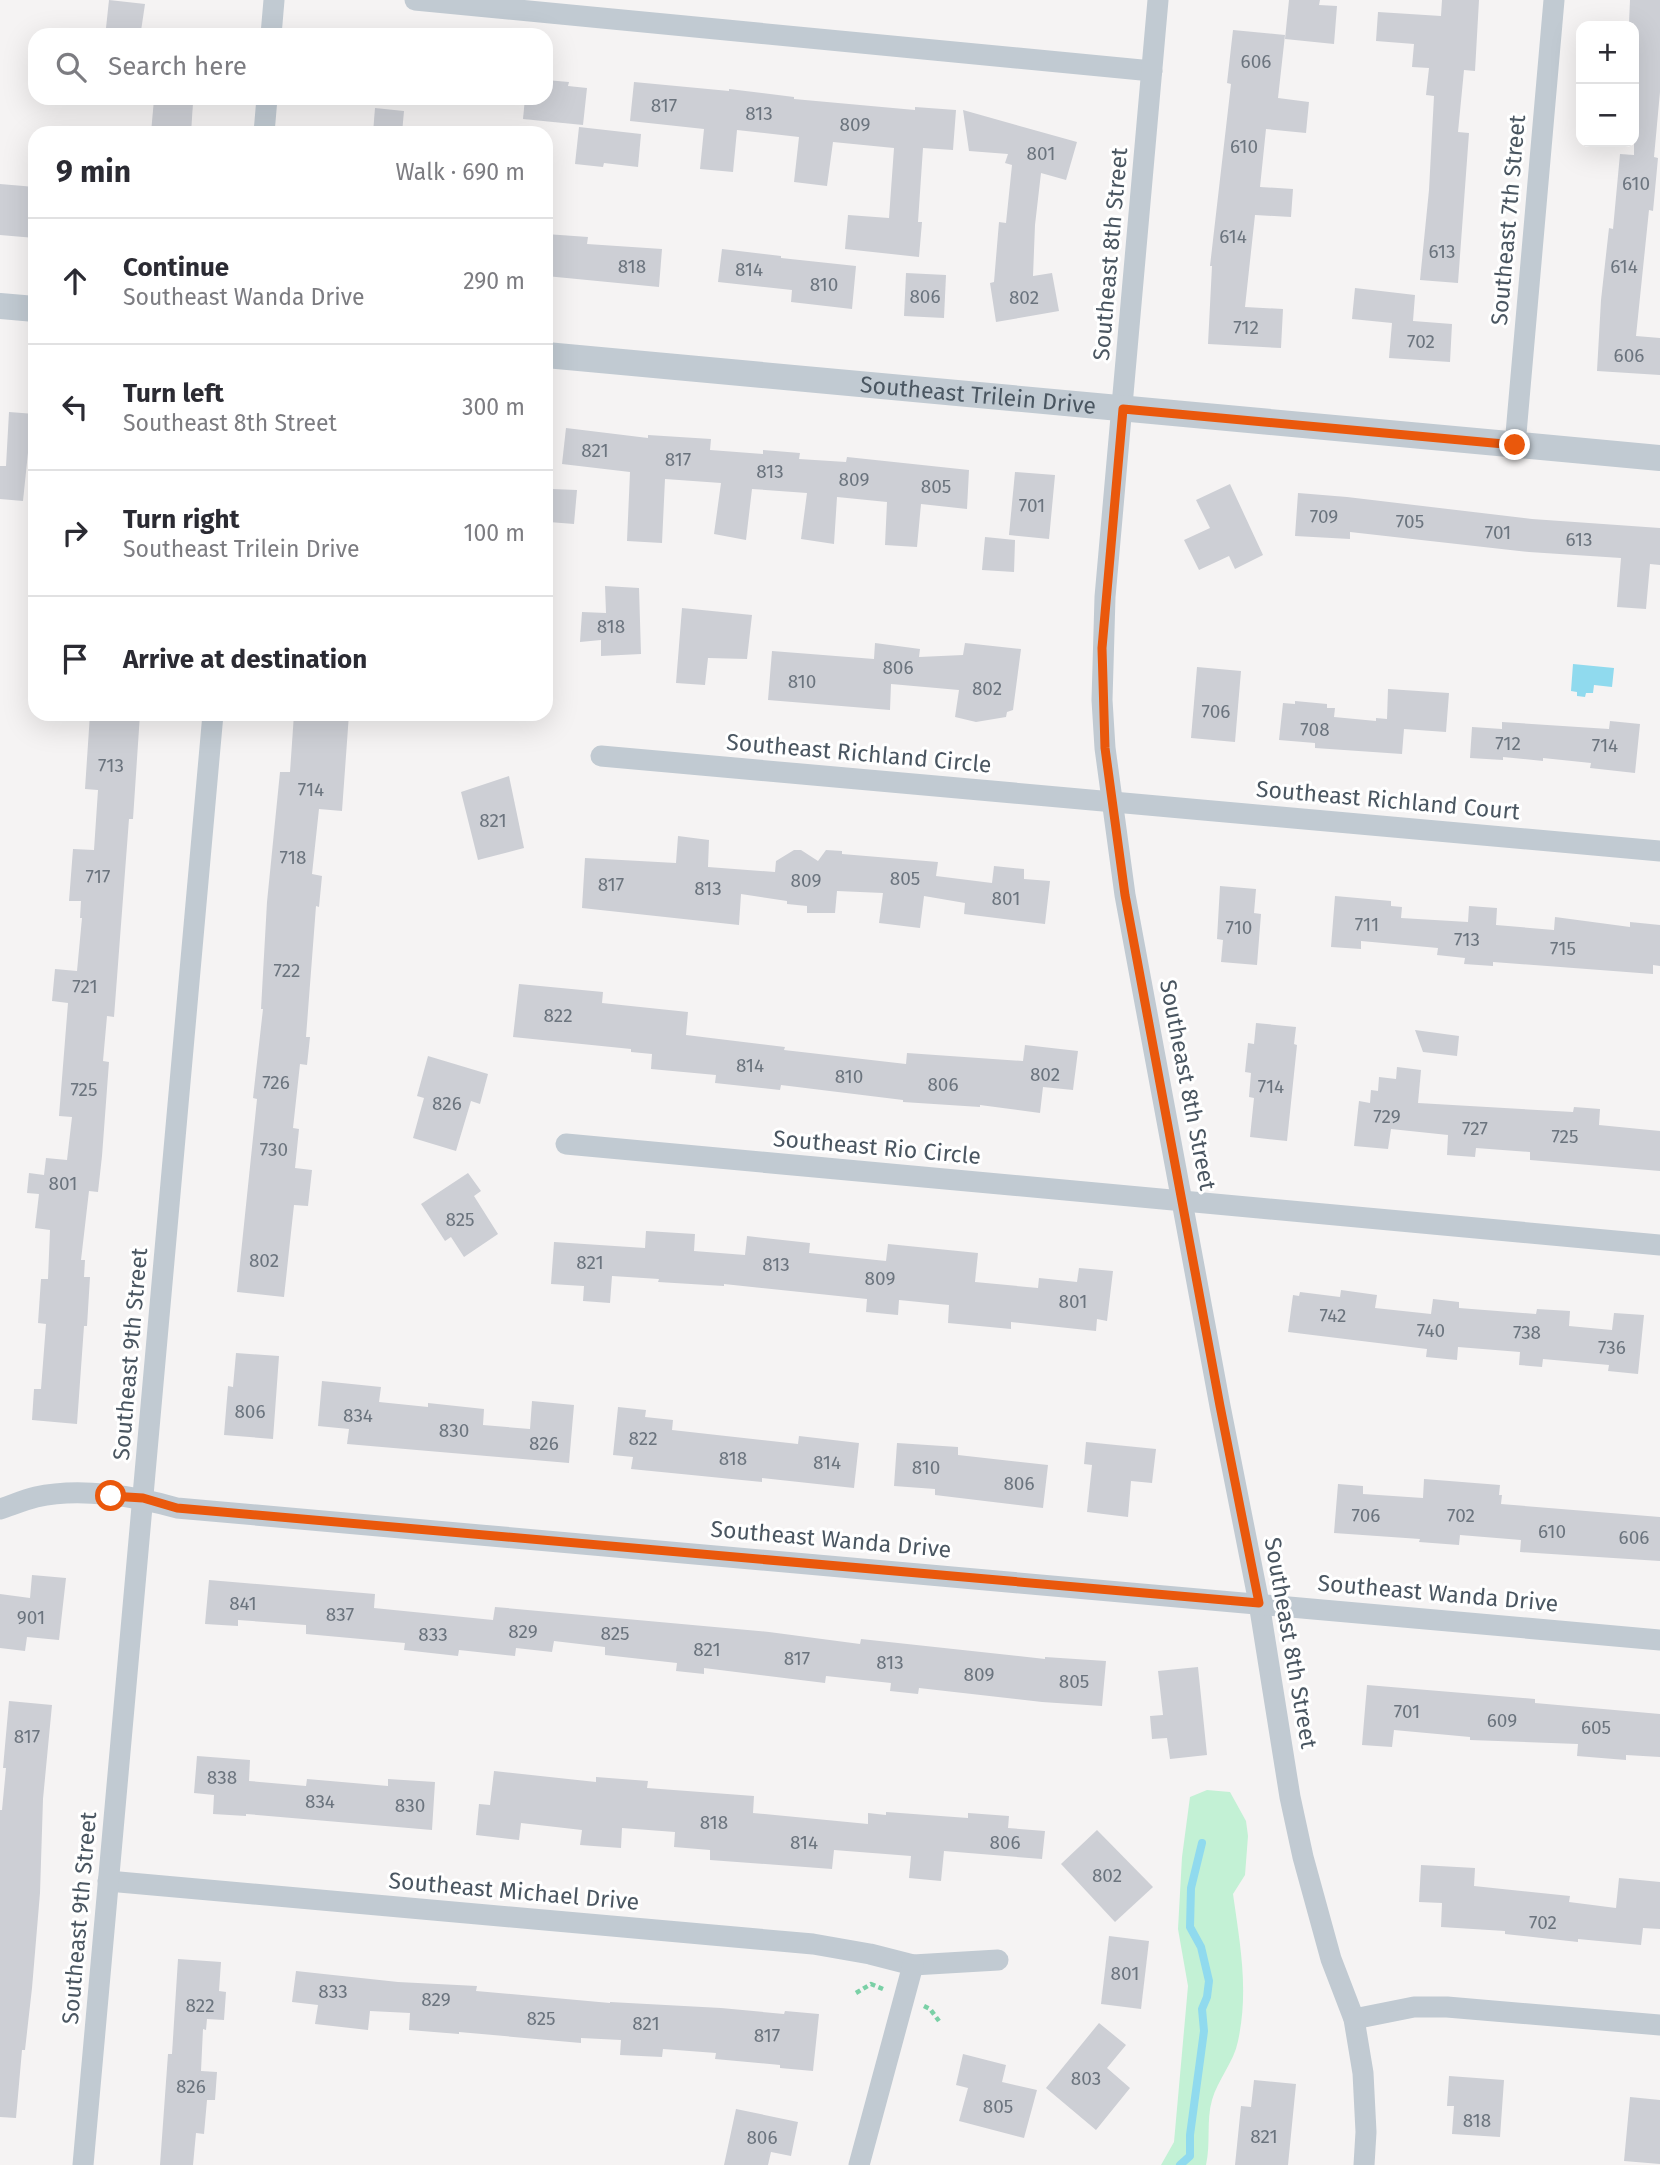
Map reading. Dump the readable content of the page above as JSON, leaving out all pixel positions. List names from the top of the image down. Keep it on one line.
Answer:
{"streets":{"street":["Southeast 7th Street","Southeast 8th Street","Southeast Trilein Drive","Southeast Richland Circle","Southeast Richland Court","Southeast Rio Circle","Southeast 9th Street","Southeast Wanda Drive","Southeast Michael Drive"]},"crossings":[["Southeast 7th Street","Southeast Trilein Drive"],["Southeast 8th Street","Southeast Trilein Drive"],["Southeast 8th Street","Southeast Richland Circle"],["Southeast 8th Street","Southeast Richland Court"],["Southeast 8th Street","Southeast Rio Circle"],["Southeast 8th Street","Southeast Wanda Drive"],["Southeast Richland Circle","Southeast Richland Court"],["Southeast 9th Street","Southeast Wanda Drive"],["Southeast 9th Street","Southeast Michael Drive"]],"house_numbers":["606","817","813","809","610","801","610","614","613","818","614","814","810","806","802","712","702","606","821","817","813","809","805","701","709","705","701","613","818","806","810","802","706","708","712","714","713","714","821","718","717","805","809","817","813","801","711","710","713","715","722","721","822","814","802","810","726","806","714","725","826","729","727","725","730","801","825","802","821","813","809","801","742","740","738","736","806","834","830","822","826","818","814","810","806","706","702","610","606","841","837","901","829","825","833","821","817","813","809","805","701","609","605","817","838","834","830","818","814","806","802","702","801","833","829","822","825","821","817","803","826","805","818","821","806"],"page":{"map_buttons":["+","−"],"search":"Search here","heading":["9 min","Walk · 690 m"],"list":[["Continue","Southeast Wanda Drive","290 m"],["Turn left","Southeast 8th Street","300 m"],["Turn right","Southeast Trilein Drive","100 m"],"Arrive at destination"]}}
